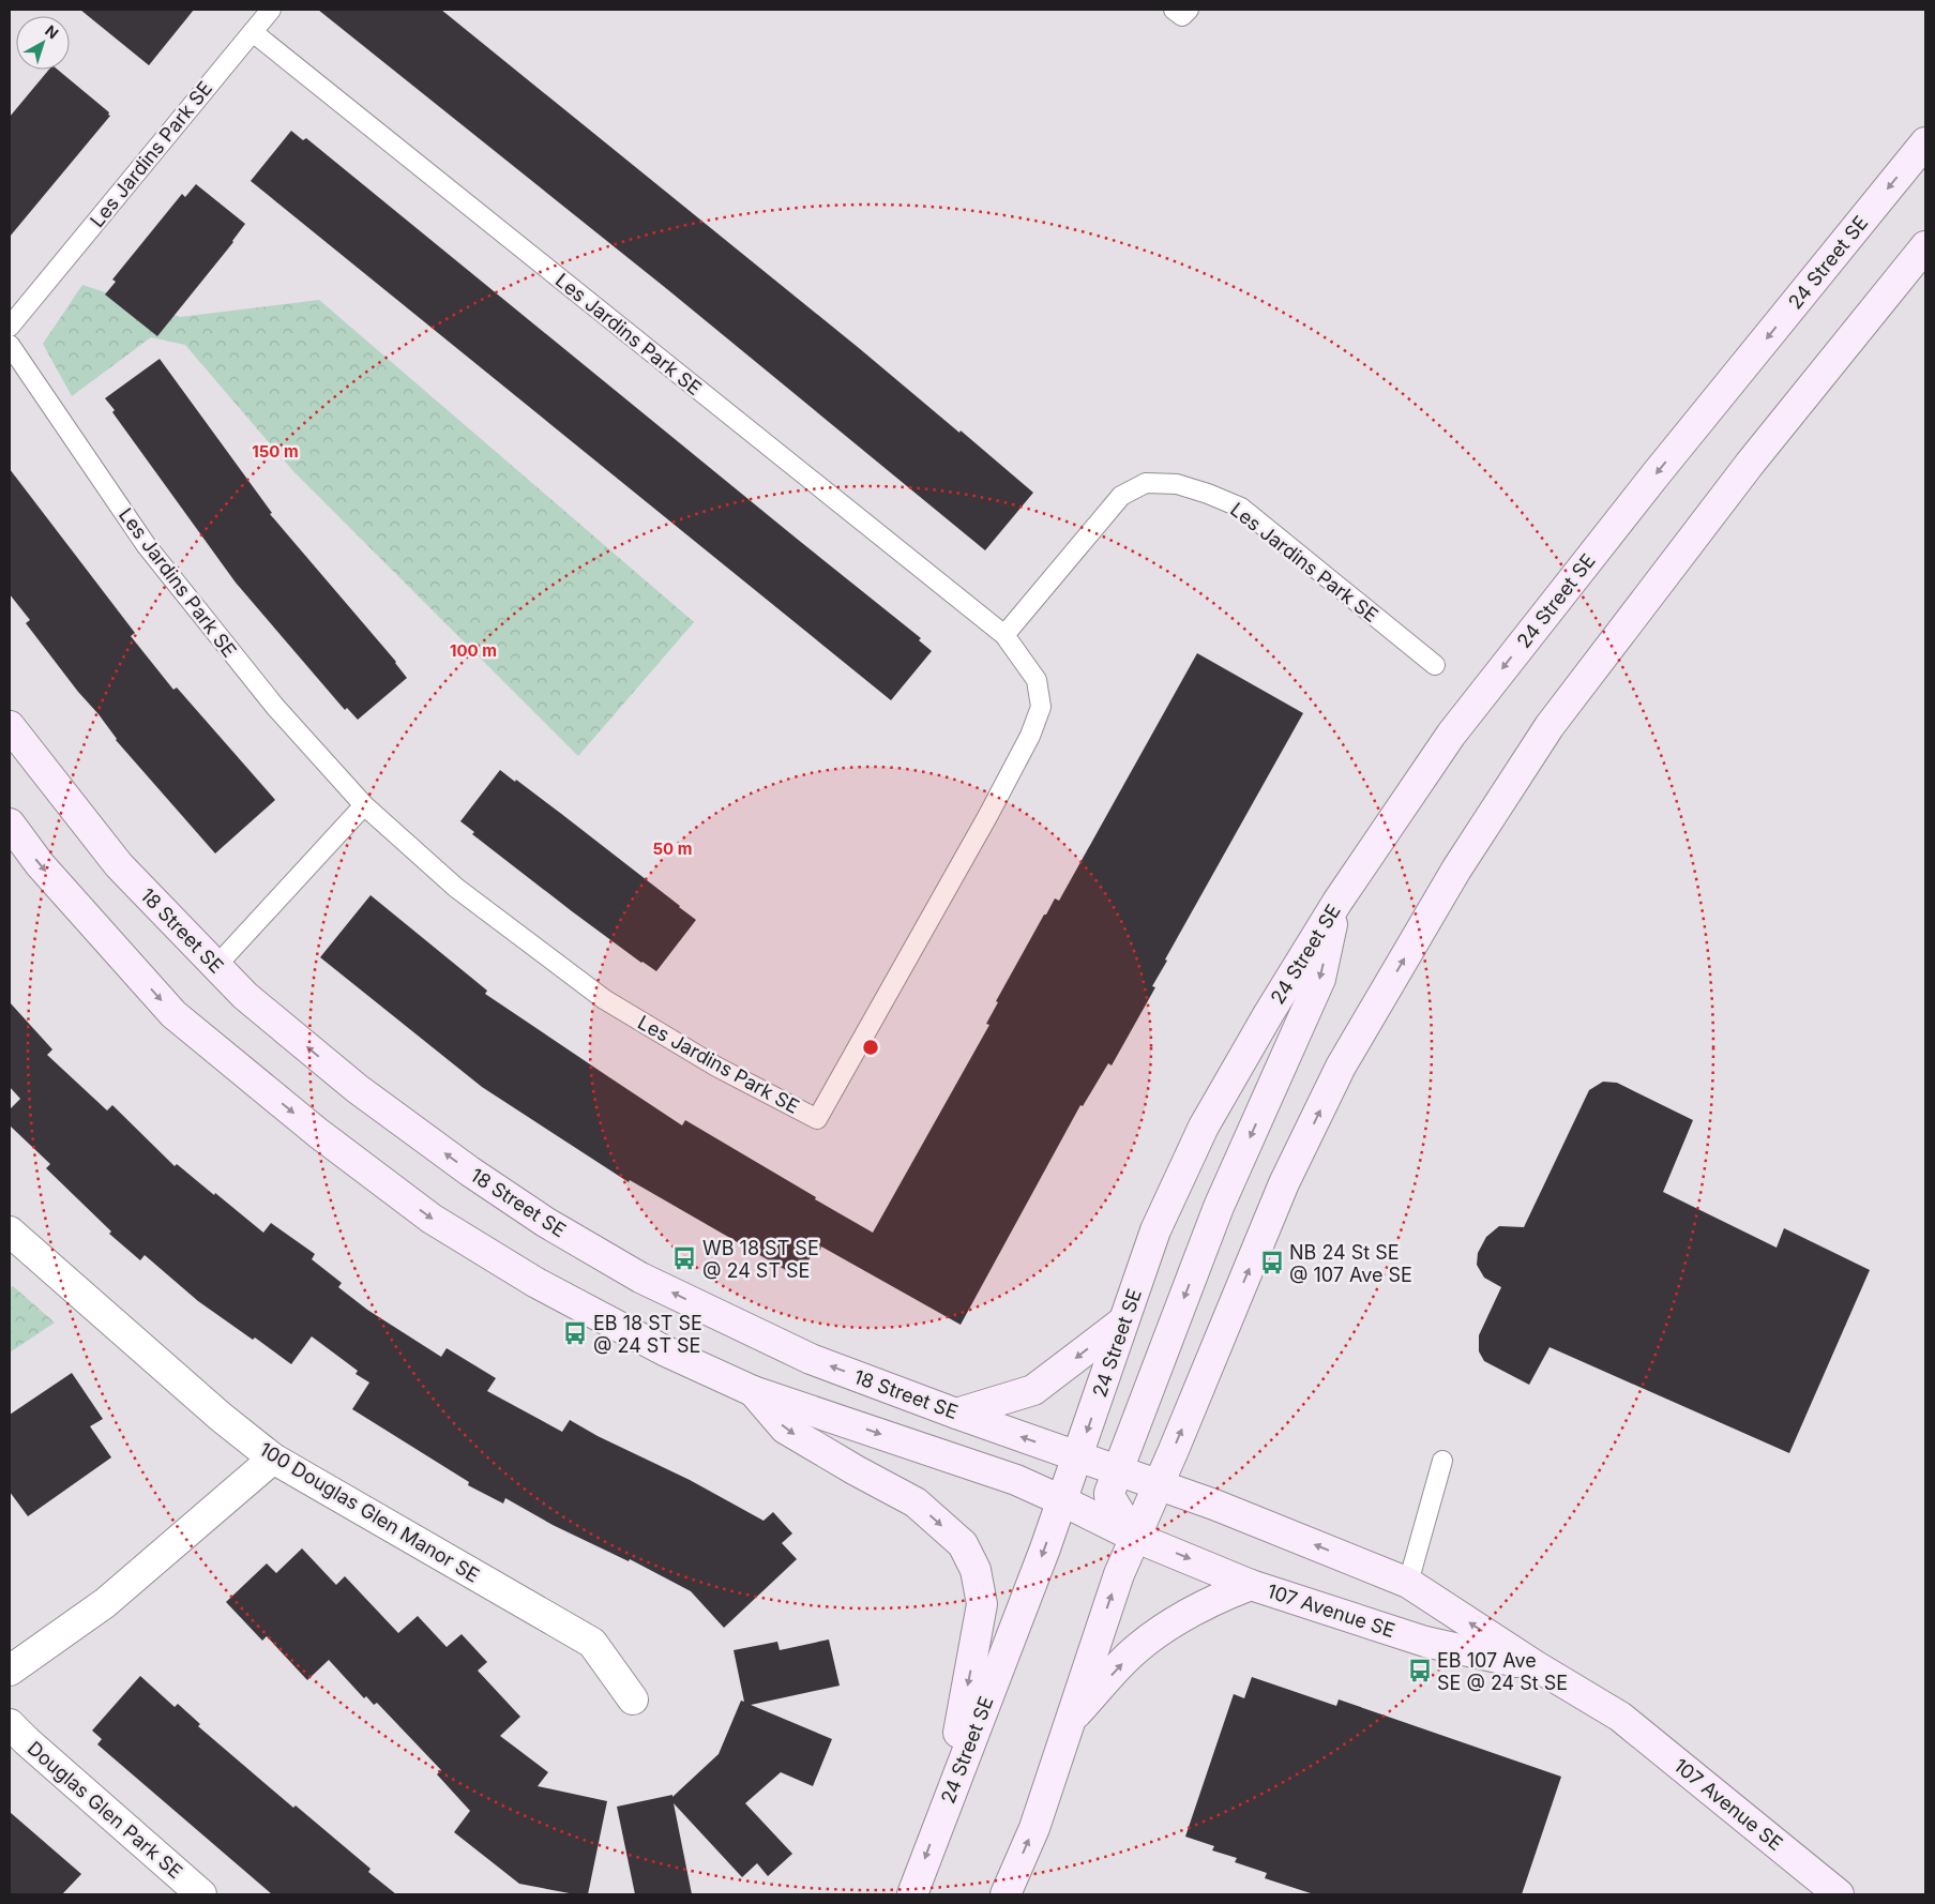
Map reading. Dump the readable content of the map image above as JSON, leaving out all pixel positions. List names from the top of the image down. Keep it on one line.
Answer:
{"streets":{"main road":["24 Street SE","18 Street SE","107 Avenue SE"],"street":["100 Douglas Glen Manor SE","Douglas Glen Park SE"],"lane":["Les Jardins Park SE"]},"crossings":[["24 Street SE","18 Street SE"],["18 Street SE","107 Avenue SE"]],"places":{"bus stop":["WB 18 ST SE @ 24 ST SE","NB 24 St SE @ 107 Ave SE","EB 18 ST SE @ 24 ST SE","EB 107 Ave SE @ 24 St SE"]},"north":"top right","rings":["150 m","100 m","50 m"]}
